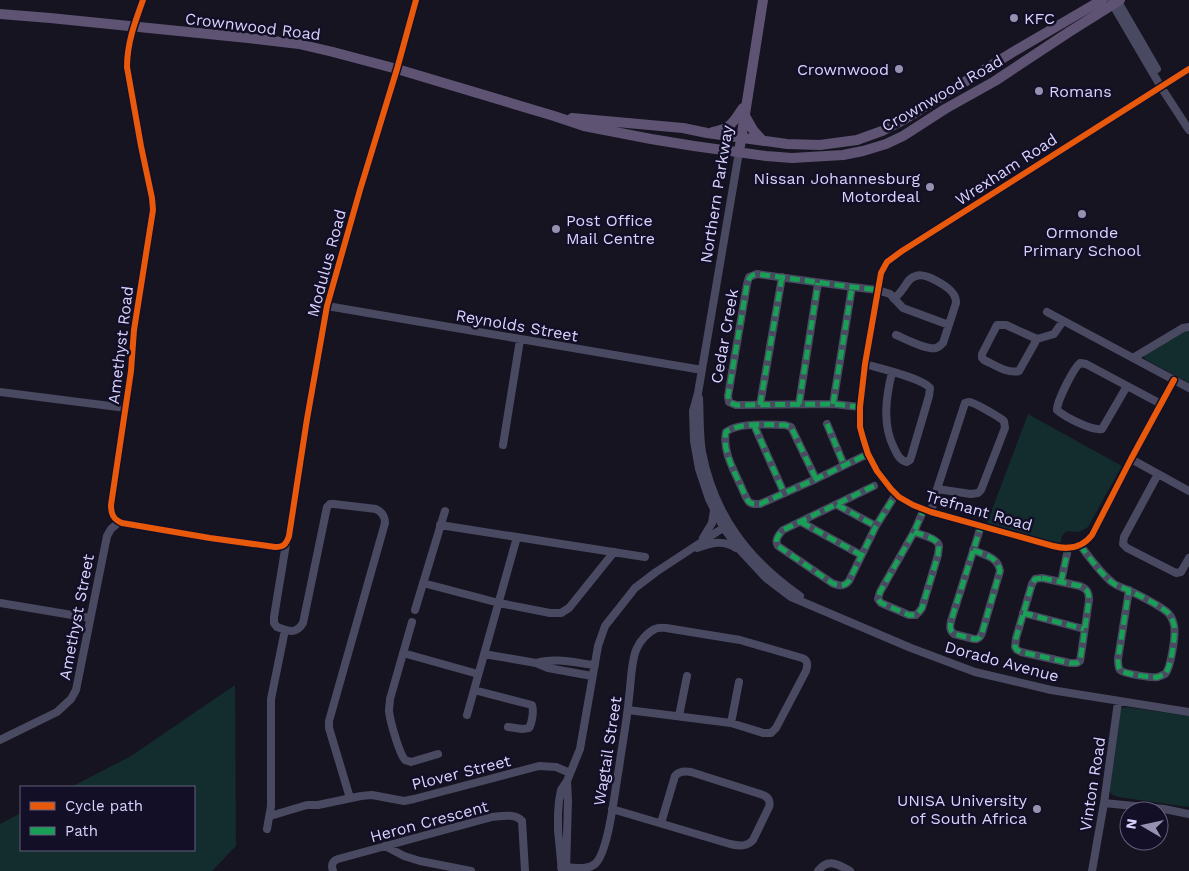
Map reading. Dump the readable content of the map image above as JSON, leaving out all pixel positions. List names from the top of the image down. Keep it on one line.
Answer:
{"streets":{"main road":["Crownwood Road","Northern Parkway"],"street":["Wrexham Road","Modulus Road","Reynolds Street","Cedar Creek","Amethyst Road","Trefnant Road","Amethyst Street","Dorado Avenue","Wagtail Street","Plover Street","Vinton Road","Heron Crescent"]},"crossings":[["Crownwood Road","Northern Parkway"],["Crownwood Road","Modulus Road"],["Crownwood Road","Amethyst Road"],["Wrexham Road","Cedar Creek"],["Wrexham Road","Trefnant Road"],["Northern Parkway","Reynolds Street"],["Northern Parkway","Dorado Avenue"],["Modulus Road","Reynolds Street"],["Cedar Creek","Trefnant Road"],["Amethyst Road","Amethyst Street"],["Dorado Avenue","Vinton Road"]],"places":["KFC","Crownwood","Romans","Nissan Johannesburg Motordeal","Ormonde Primary School","Post Office Mail Centre","UNISA University of South Africa"],"legend":["Cycle path","Path"],"north":"left"}
